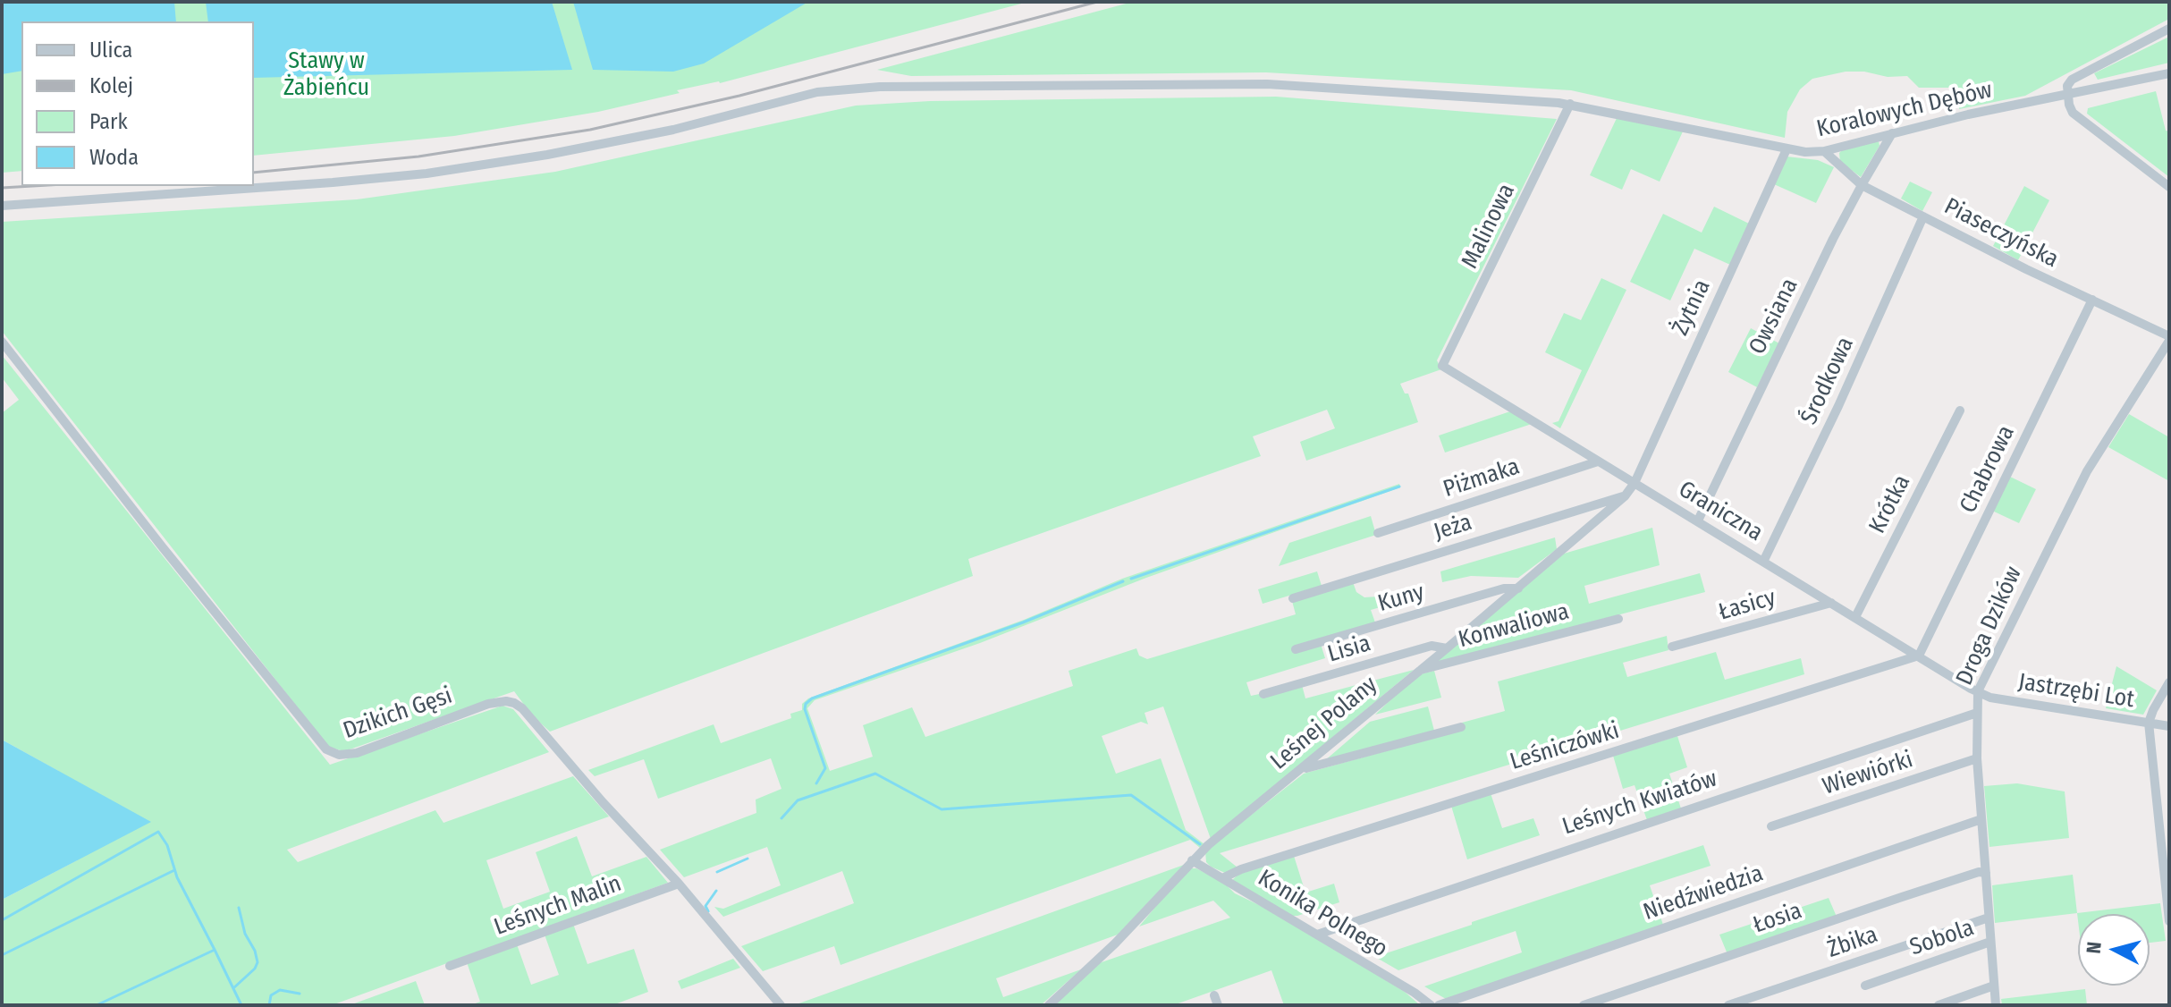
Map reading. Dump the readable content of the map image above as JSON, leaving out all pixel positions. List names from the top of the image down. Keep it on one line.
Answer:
{"streets":{"street":["Koralowych Dębów","Malinowa","Piaseczyńska","Żytnia","Owsiana","Środkowa","Chabrowa","Piżmaka","Krótka","Graniczna","Jeża","Kuny","Łasicy","Konwaliowa","Droga Dzików","Lisia","Jastrzębi Lot","Dzikich Gęsi","Leśnej Polany","Leśniczówki","Wiewiórki","Leśnych Kwiatów","Niedźwiedzia","Leśnych Malin","Konika Polnego","Łosia","Sobola","Żbika"]},"crossings":[["Koralowych Dębów","Malinowa"],["Koralowych Dębów","Piaseczyńska"],["Koralowych Dębów","Żytnia"],["Koralowych Dębów","Owsiana"],["Malinowa","Graniczna"],["Piaseczyńska","Owsiana"],["Piaseczyńska","Środkowa"],["Piaseczyńska","Chabrowa"],["Piaseczyńska","Droga Dzików"],["Żytnia","Graniczna"],["Żytnia","Leśnej Polany"],["Owsiana","Graniczna"],["Środkowa","Graniczna"],["Chabrowa","Graniczna"],["Chabrowa","Leśniczówki"],["Piżmaka","Graniczna"],["Krótka","Graniczna"],["Graniczna","Łasicy"],["Graniczna","Droga Dzików"],["Graniczna","Jastrzębi Lot"],["Graniczna","Leśnej Polany"],["Graniczna","Leśniczówki"],["Jeża","Leśnej Polany"],["Kuny","Leśnej Polany"],["Konwaliowa","Leśnej Polany"],["Droga Dzików","Jastrzębi Lot"],["Droga Dzików","Wiewiórki"],["Droga Dzików","Leśnych Kwiatów"],["Droga Dzików","Niedźwiedzia"],["Droga Dzików","Łosia"],["Droga Dzików","Sobola"],["Droga Dzików","Żbika"],["Lisia","Leśnej Polany"],["Dzikich Gęsi","Leśnych Malin"],["Leśnej Polany","Konika Polnego"],["Leśniczówki","Konika Polnego"],["Leśnych Kwiatów","Konika Polnego"]],"parks":["Stawy w Żabieńcu"],"legend":["Ulica","Kolej","Park","Woda"],"north":"left"}
